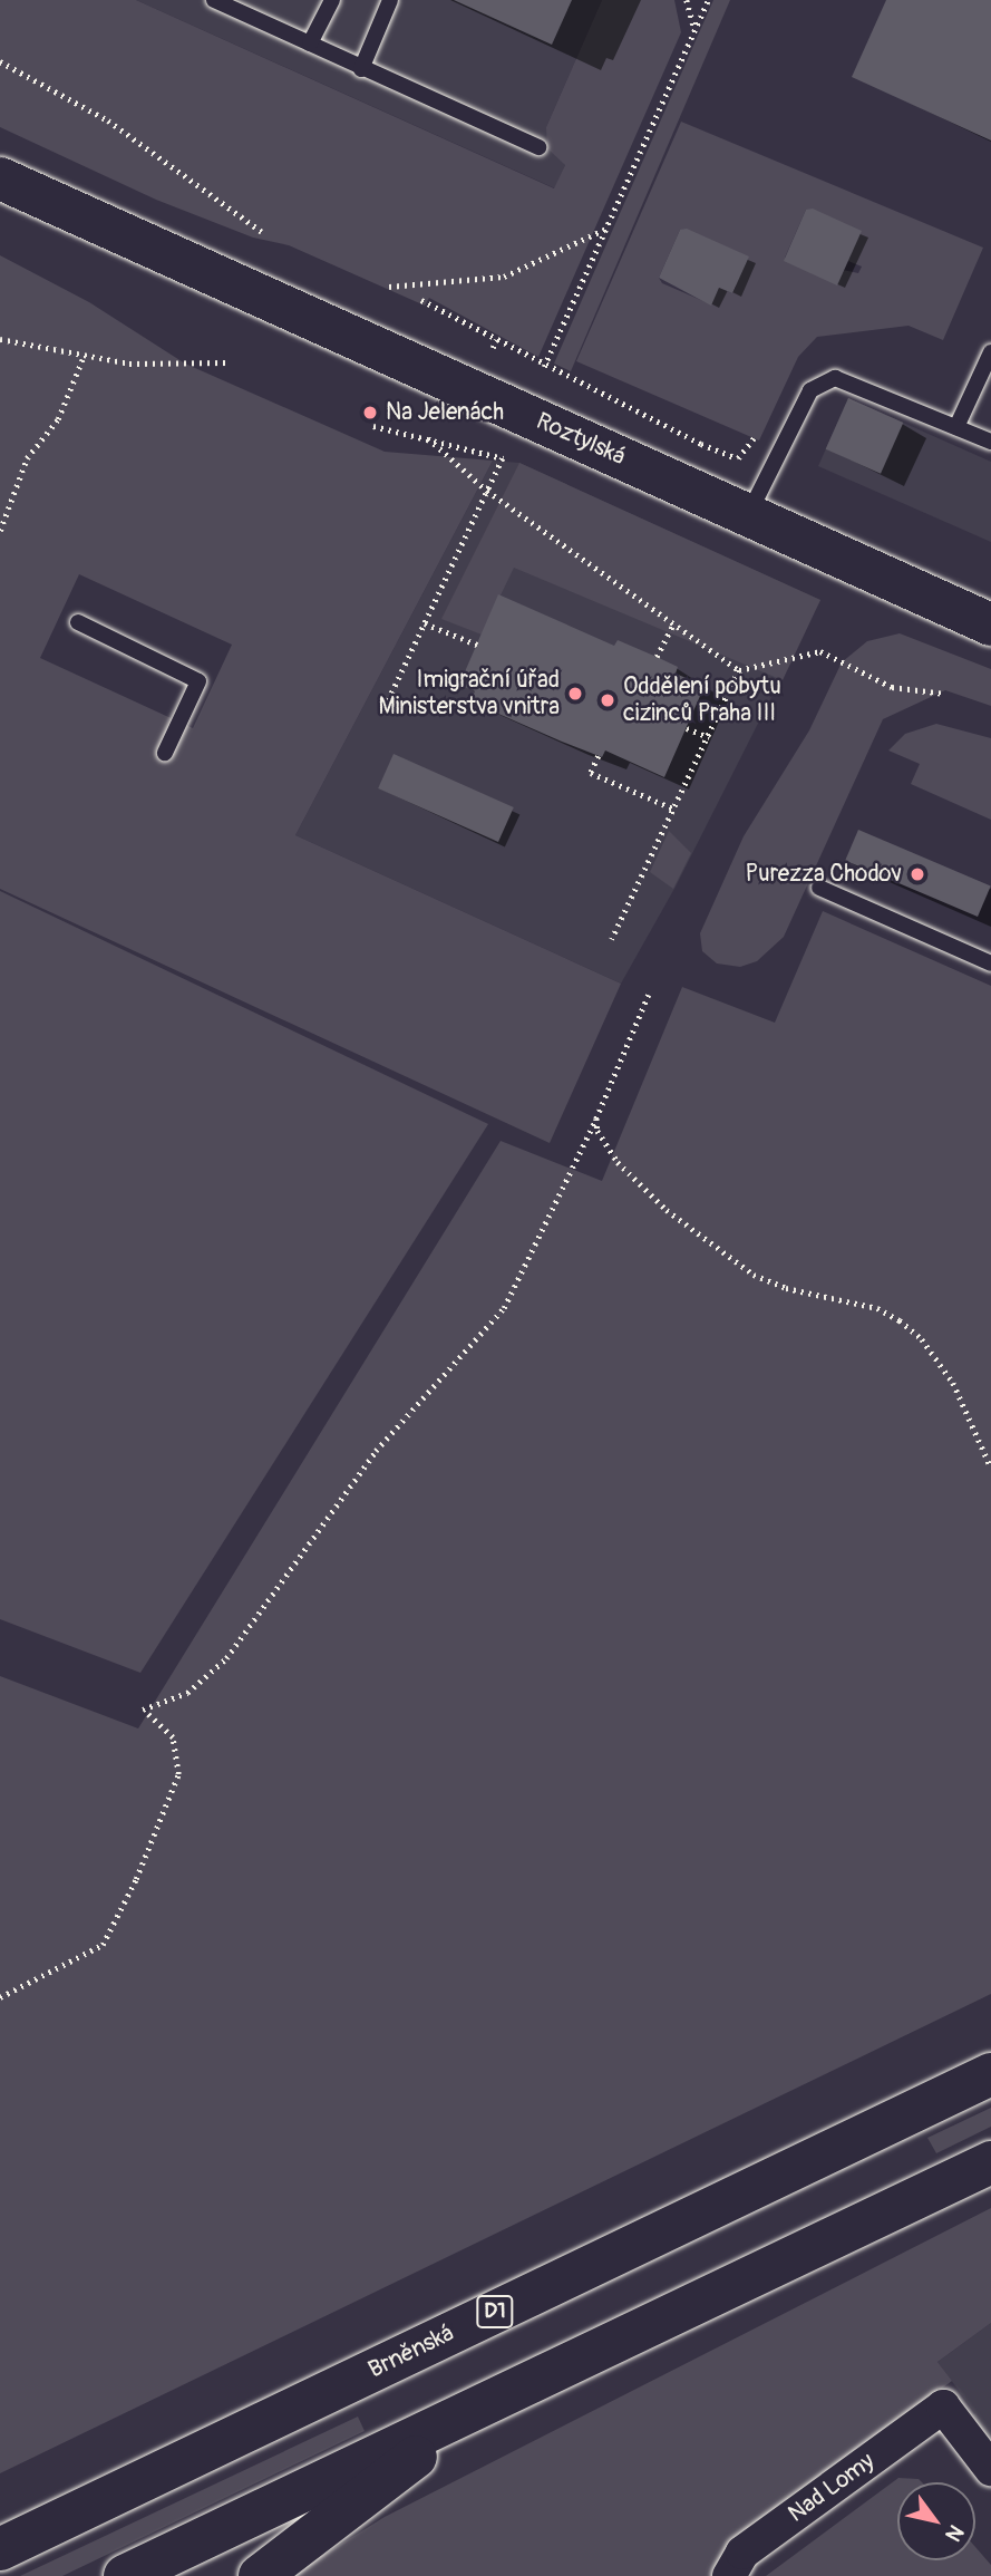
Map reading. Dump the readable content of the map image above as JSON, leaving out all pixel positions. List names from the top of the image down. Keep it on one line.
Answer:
{"streets":{"main road":["Roztylská","D1","Brněnská"],"street":["Nad Lomy"]},"places":["Na Jelenách","Imigrační úřad Ministerstva vnitra","Oddělení pobytu cizinců Praha III","Purezza Chodov"],"north":"bottom right"}
